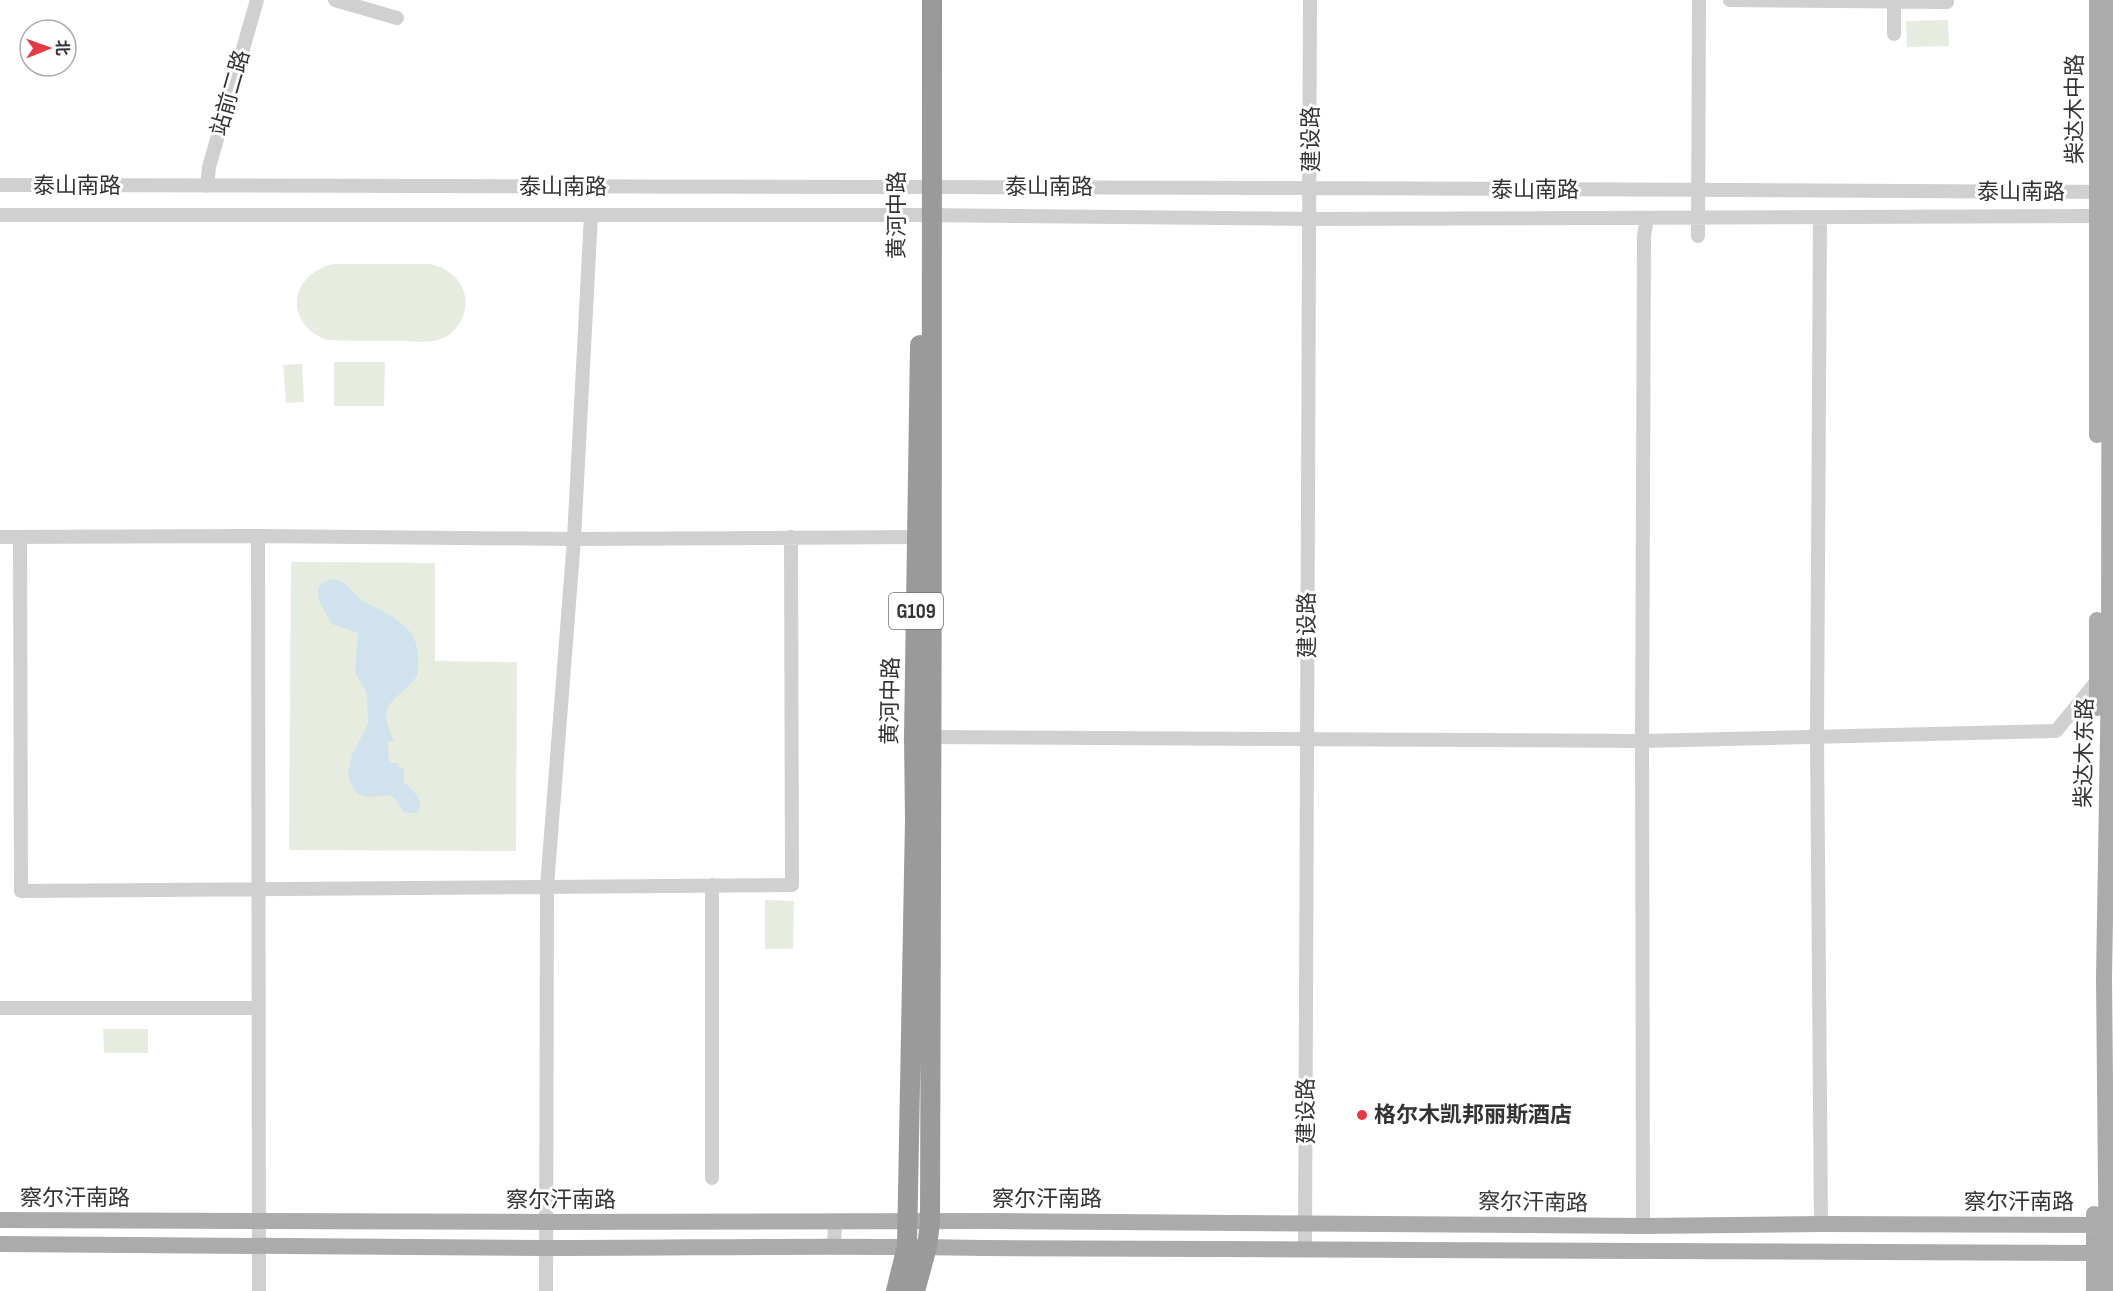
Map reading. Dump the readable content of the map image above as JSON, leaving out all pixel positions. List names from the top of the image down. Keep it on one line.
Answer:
{"streets":{"highway":["黄河中路","G109"],"main road":["柴达木中路","柴达木东路","察尔汗南路"],"street":["站前二路","建设路","泰山南路"]},"crossings":[["站前二路","泰山南路"],["柴达木中路","泰山南路"],["柴达木中路","柴达木东路"],["建设路","泰山南路"],["建设路","察尔汗南路"],["泰山南路","黄河中路"],["泰山南路","柴达木东路"],["黄河中路","G109"],["黄河中路","察尔汗南路"],["G109","察尔汗南路"],["柴达木东路","察尔汗南路"]],"places":["格尔木凯邦丽斯酒店"],"north":"right"}
